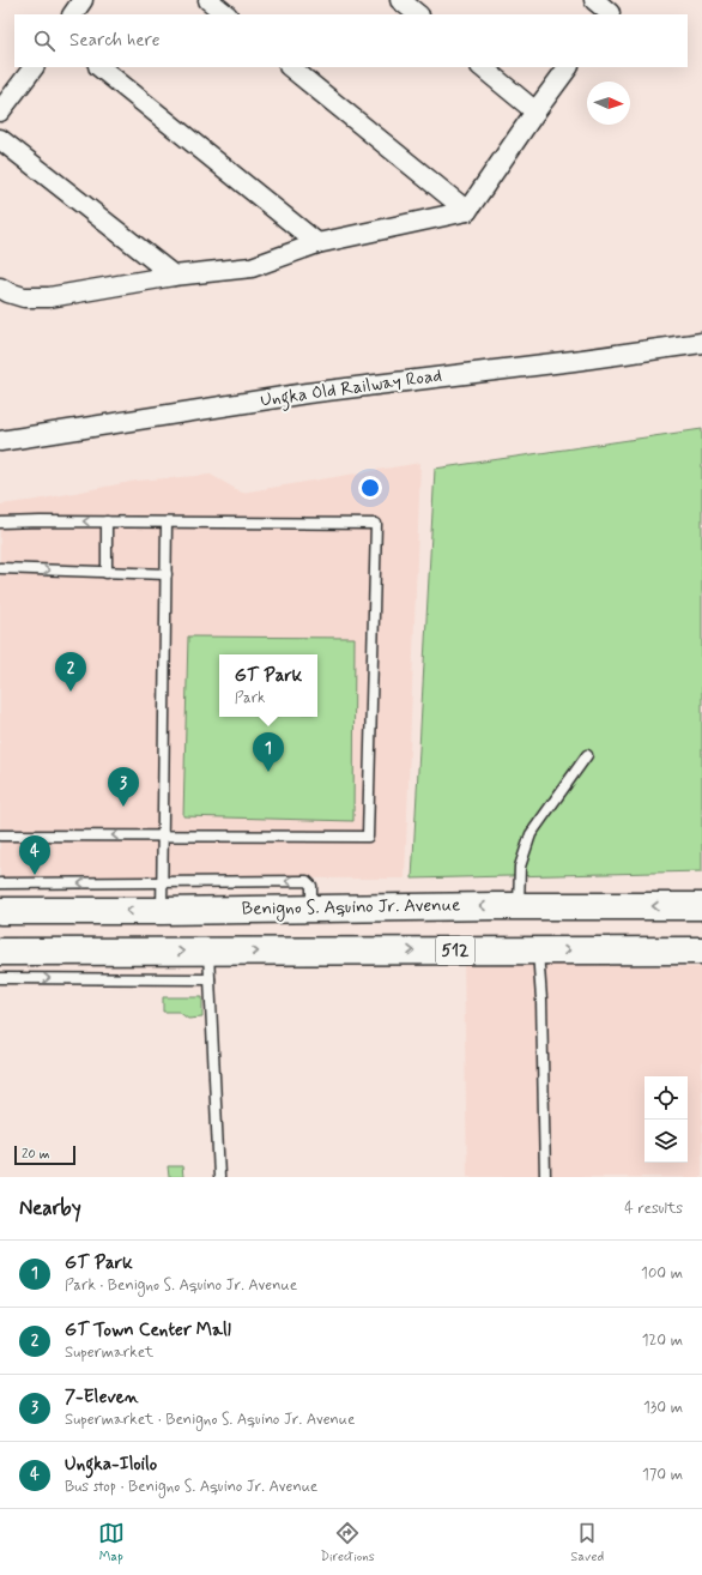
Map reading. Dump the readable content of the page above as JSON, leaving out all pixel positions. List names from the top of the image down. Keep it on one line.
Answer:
{"streets":{"main road":["Benigno S. Aquino Jr. Avenue","512"],"street":["Ungka Old Railway Road"]},"scale_bar":"20 m","north":"right","page":{"search":"Search here","pins":["2","1","3","4"],"popup":["GT Park","Park"],"scale":"20 m","heading":["Nearby","4 results"],"list":[{"mark":"1","name":"GT Park","note":"Park · Benigno S. Aquino Jr. Avenue","value":"100 m"},{"mark":"2","name":"GT Town Center Mall","note":"Supermarket","value":"120 m"},{"mark":"3","name":"7-Eleven","note":"Supermarket · Benigno S. Aquino Jr. Avenue","value":"130 m"},{"mark":"4","name":"Ungka-Iloilo","note":"Bus stop · Benigno S. Aquino Jr. Avenue","value":"170 m"}],"nav":["Map","Directions","Saved"]}}
